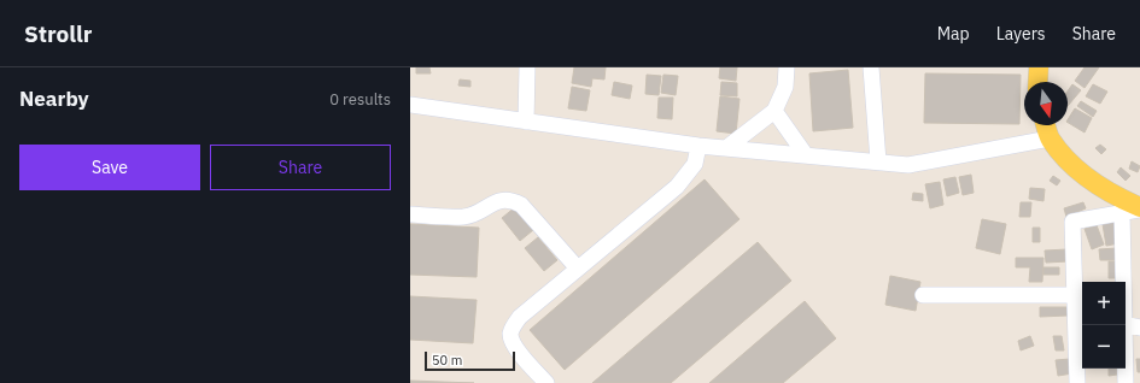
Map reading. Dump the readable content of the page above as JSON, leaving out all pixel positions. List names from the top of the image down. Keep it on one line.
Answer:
{"scale_bar":"50 m","north":"bottom","page":{"header":"Strollr","nav":["Map","Layers","Share"],"heading":["Nearby","0 results"],"buttons":["Save","Share"],"map_buttons":["+","−"],"scale":"50 m"}}
